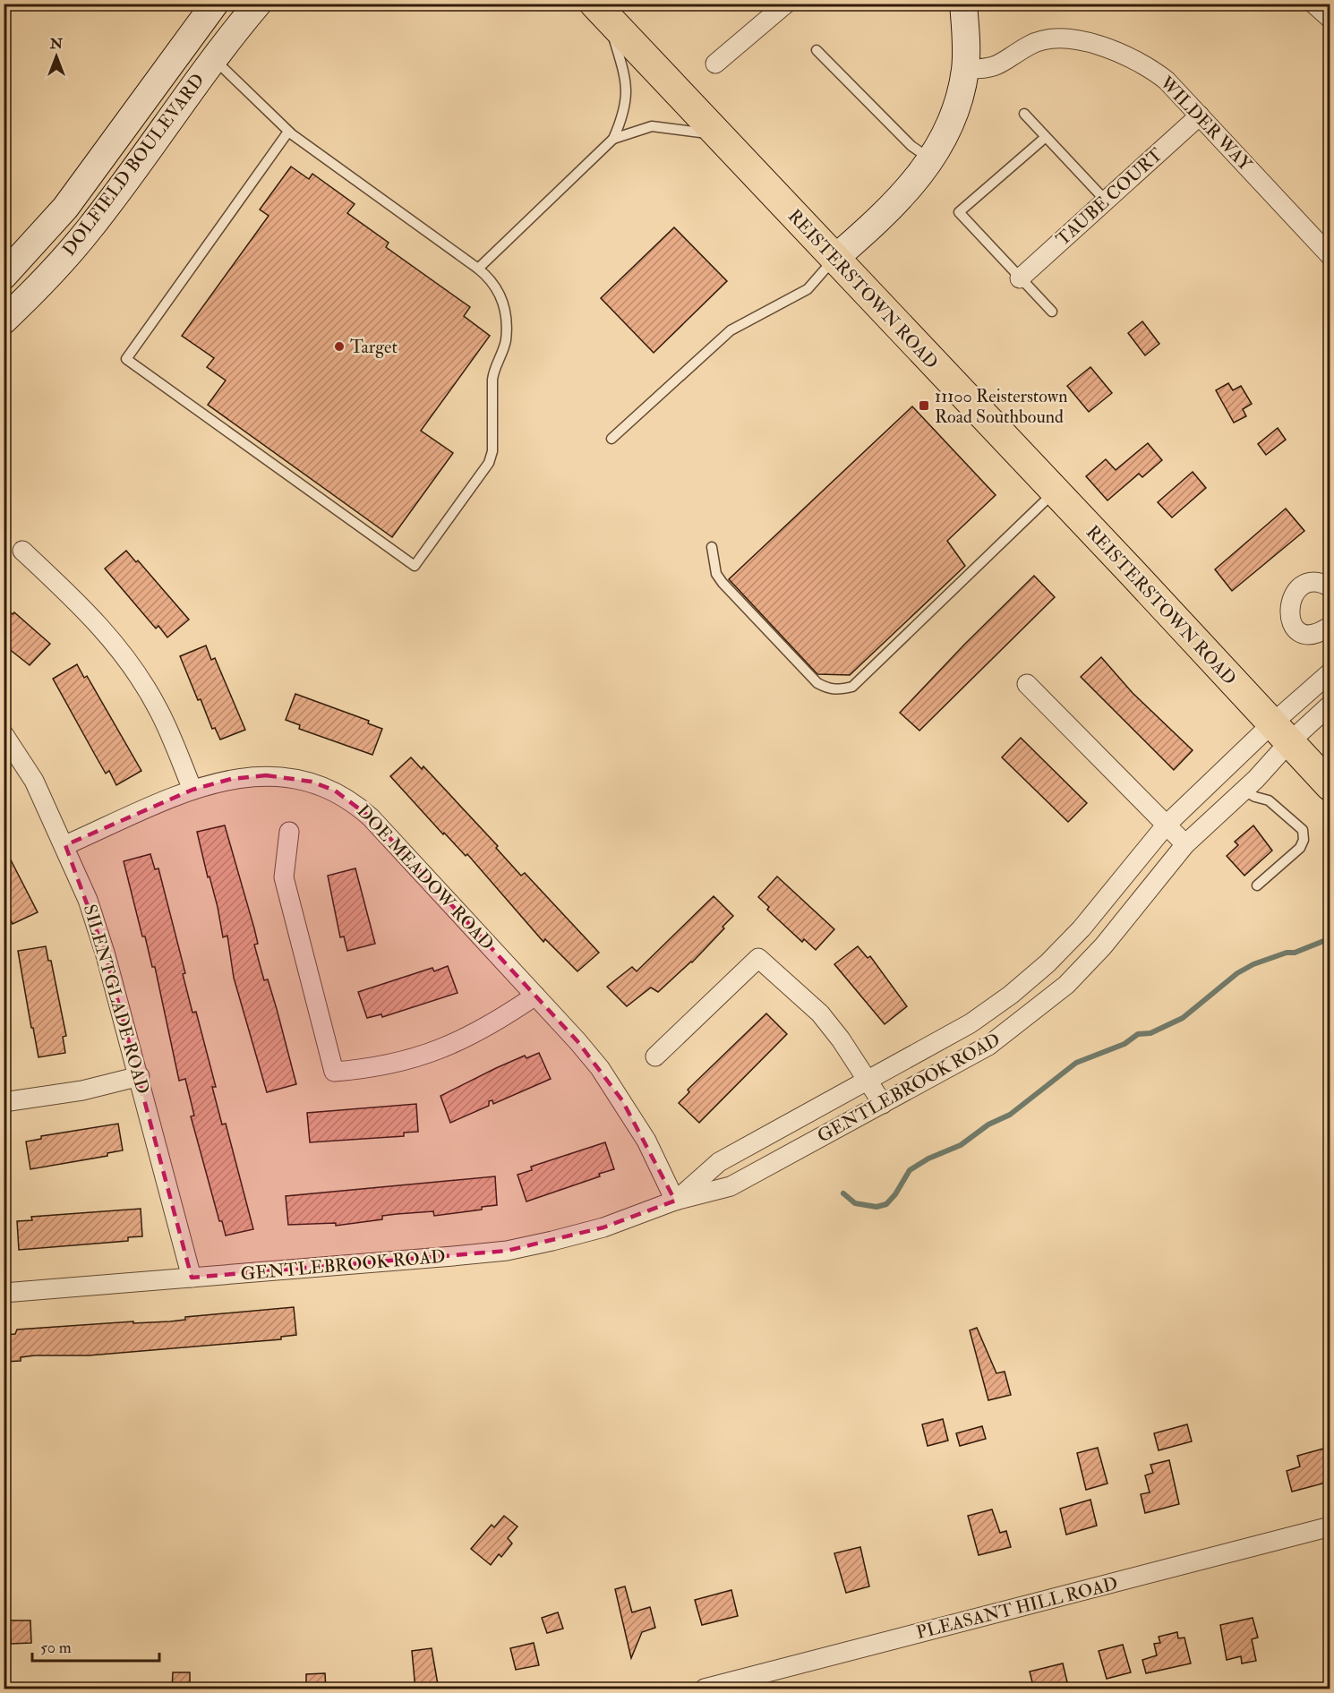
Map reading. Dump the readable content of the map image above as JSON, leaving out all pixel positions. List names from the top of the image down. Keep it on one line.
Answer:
{"streets":{"main road":["DOLFIELD BOULEVARD","REISTERSTOWN ROAD"],"street":["WILDER WAY","TAUBE COURT","DOE MEADOW ROAD","SILENTGLADE ROAD","GENTLEBROOK ROAD","PLEASANT HILL ROAD"]},"crossings":[["WILDER WAY","TAUBE COURT"],["REISTERSTOWN ROAD","GENTLEBROOK ROAD"],["DOE MEADOW ROAD","SILENTGLADE ROAD"],["DOE MEADOW ROAD","GENTLEBROOK ROAD"],["SILENTGLADE ROAD","GENTLEBROOK ROAD"]],"places":{"other":["Target"],"transit":["11100 Reisterstown Road Southbound"]},"scale_bar":"50 m","north":"top"}
